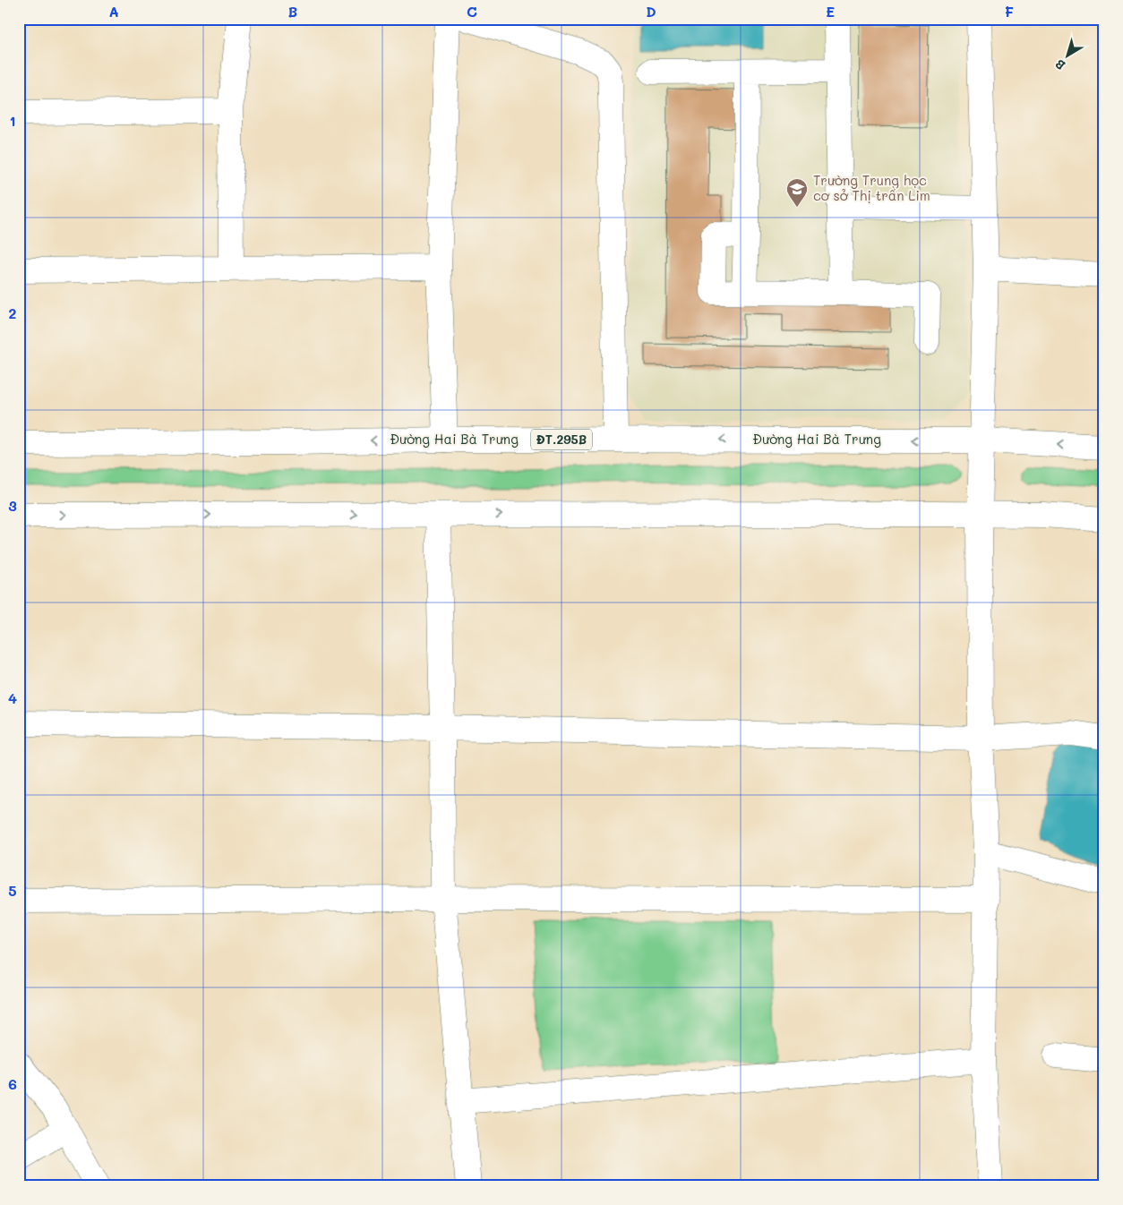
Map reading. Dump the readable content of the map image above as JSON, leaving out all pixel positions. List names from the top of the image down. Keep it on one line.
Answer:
{"streets":{"street":["Đường Hai Bà Trưng","ĐT.295B"]},"places":{"school or university":["Trường Trung học cơ sở Thị trấn Lim"]},"north":"bottom left","grid":{"columns":["A","B","C","D","E","F"],"rows":["1","2","3","4","5","6"]}}
